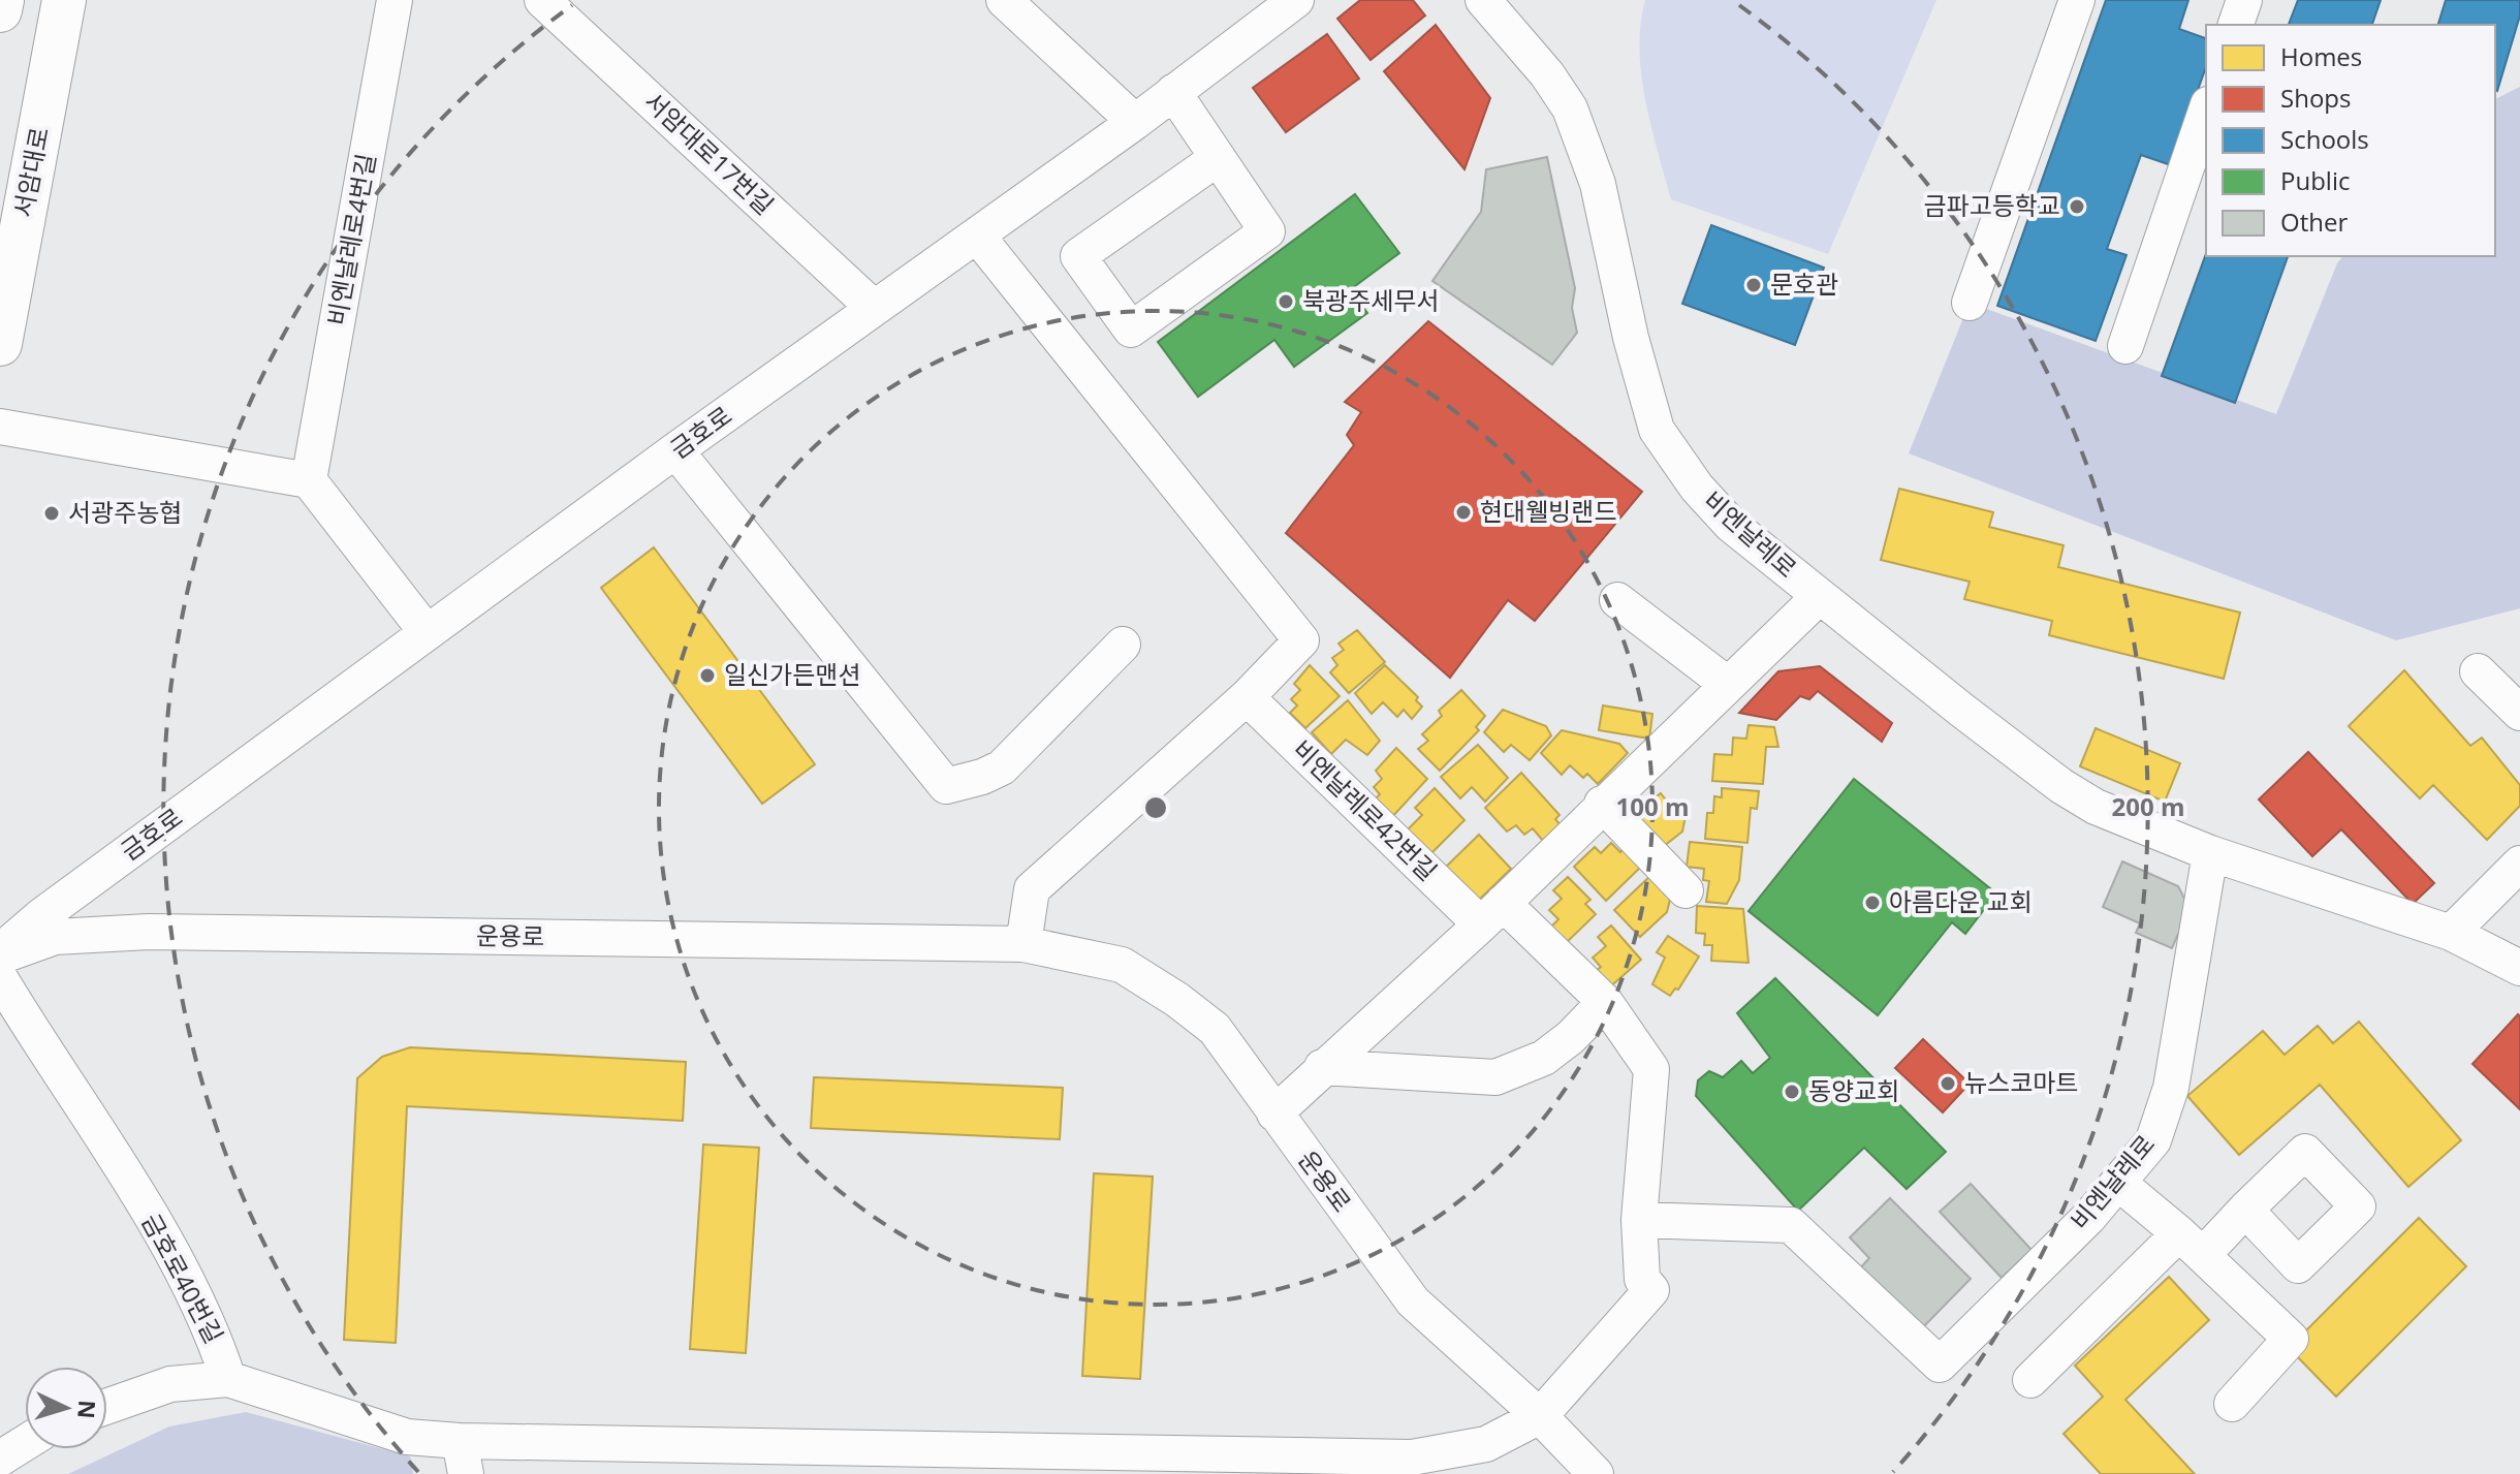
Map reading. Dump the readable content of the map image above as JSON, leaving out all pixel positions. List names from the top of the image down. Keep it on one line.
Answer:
{"streets":{"main road":["서암대로"],"street":["서암대로17번길","비엔날레로4번길","금호로","비엔날레로","비엔날레로42번길","운용로","금호로40번길"]},"crossings":[["서암대로17번길","금호로"],["금호로","운용로"],["비엔날레로","비엔날레로42번길"],["비엔날레로42번길","운용로"]],"places":["금파고등학교","문호관","북광주세무서","현대웰빙랜드","서광주농협","일신가든맨션","아름다운 교회","뉴스코마트","동양교회"],"legend":["Homes","Shops","Schools","Public","Other"],"north":"right","rings":["100 m","200 m"]}
